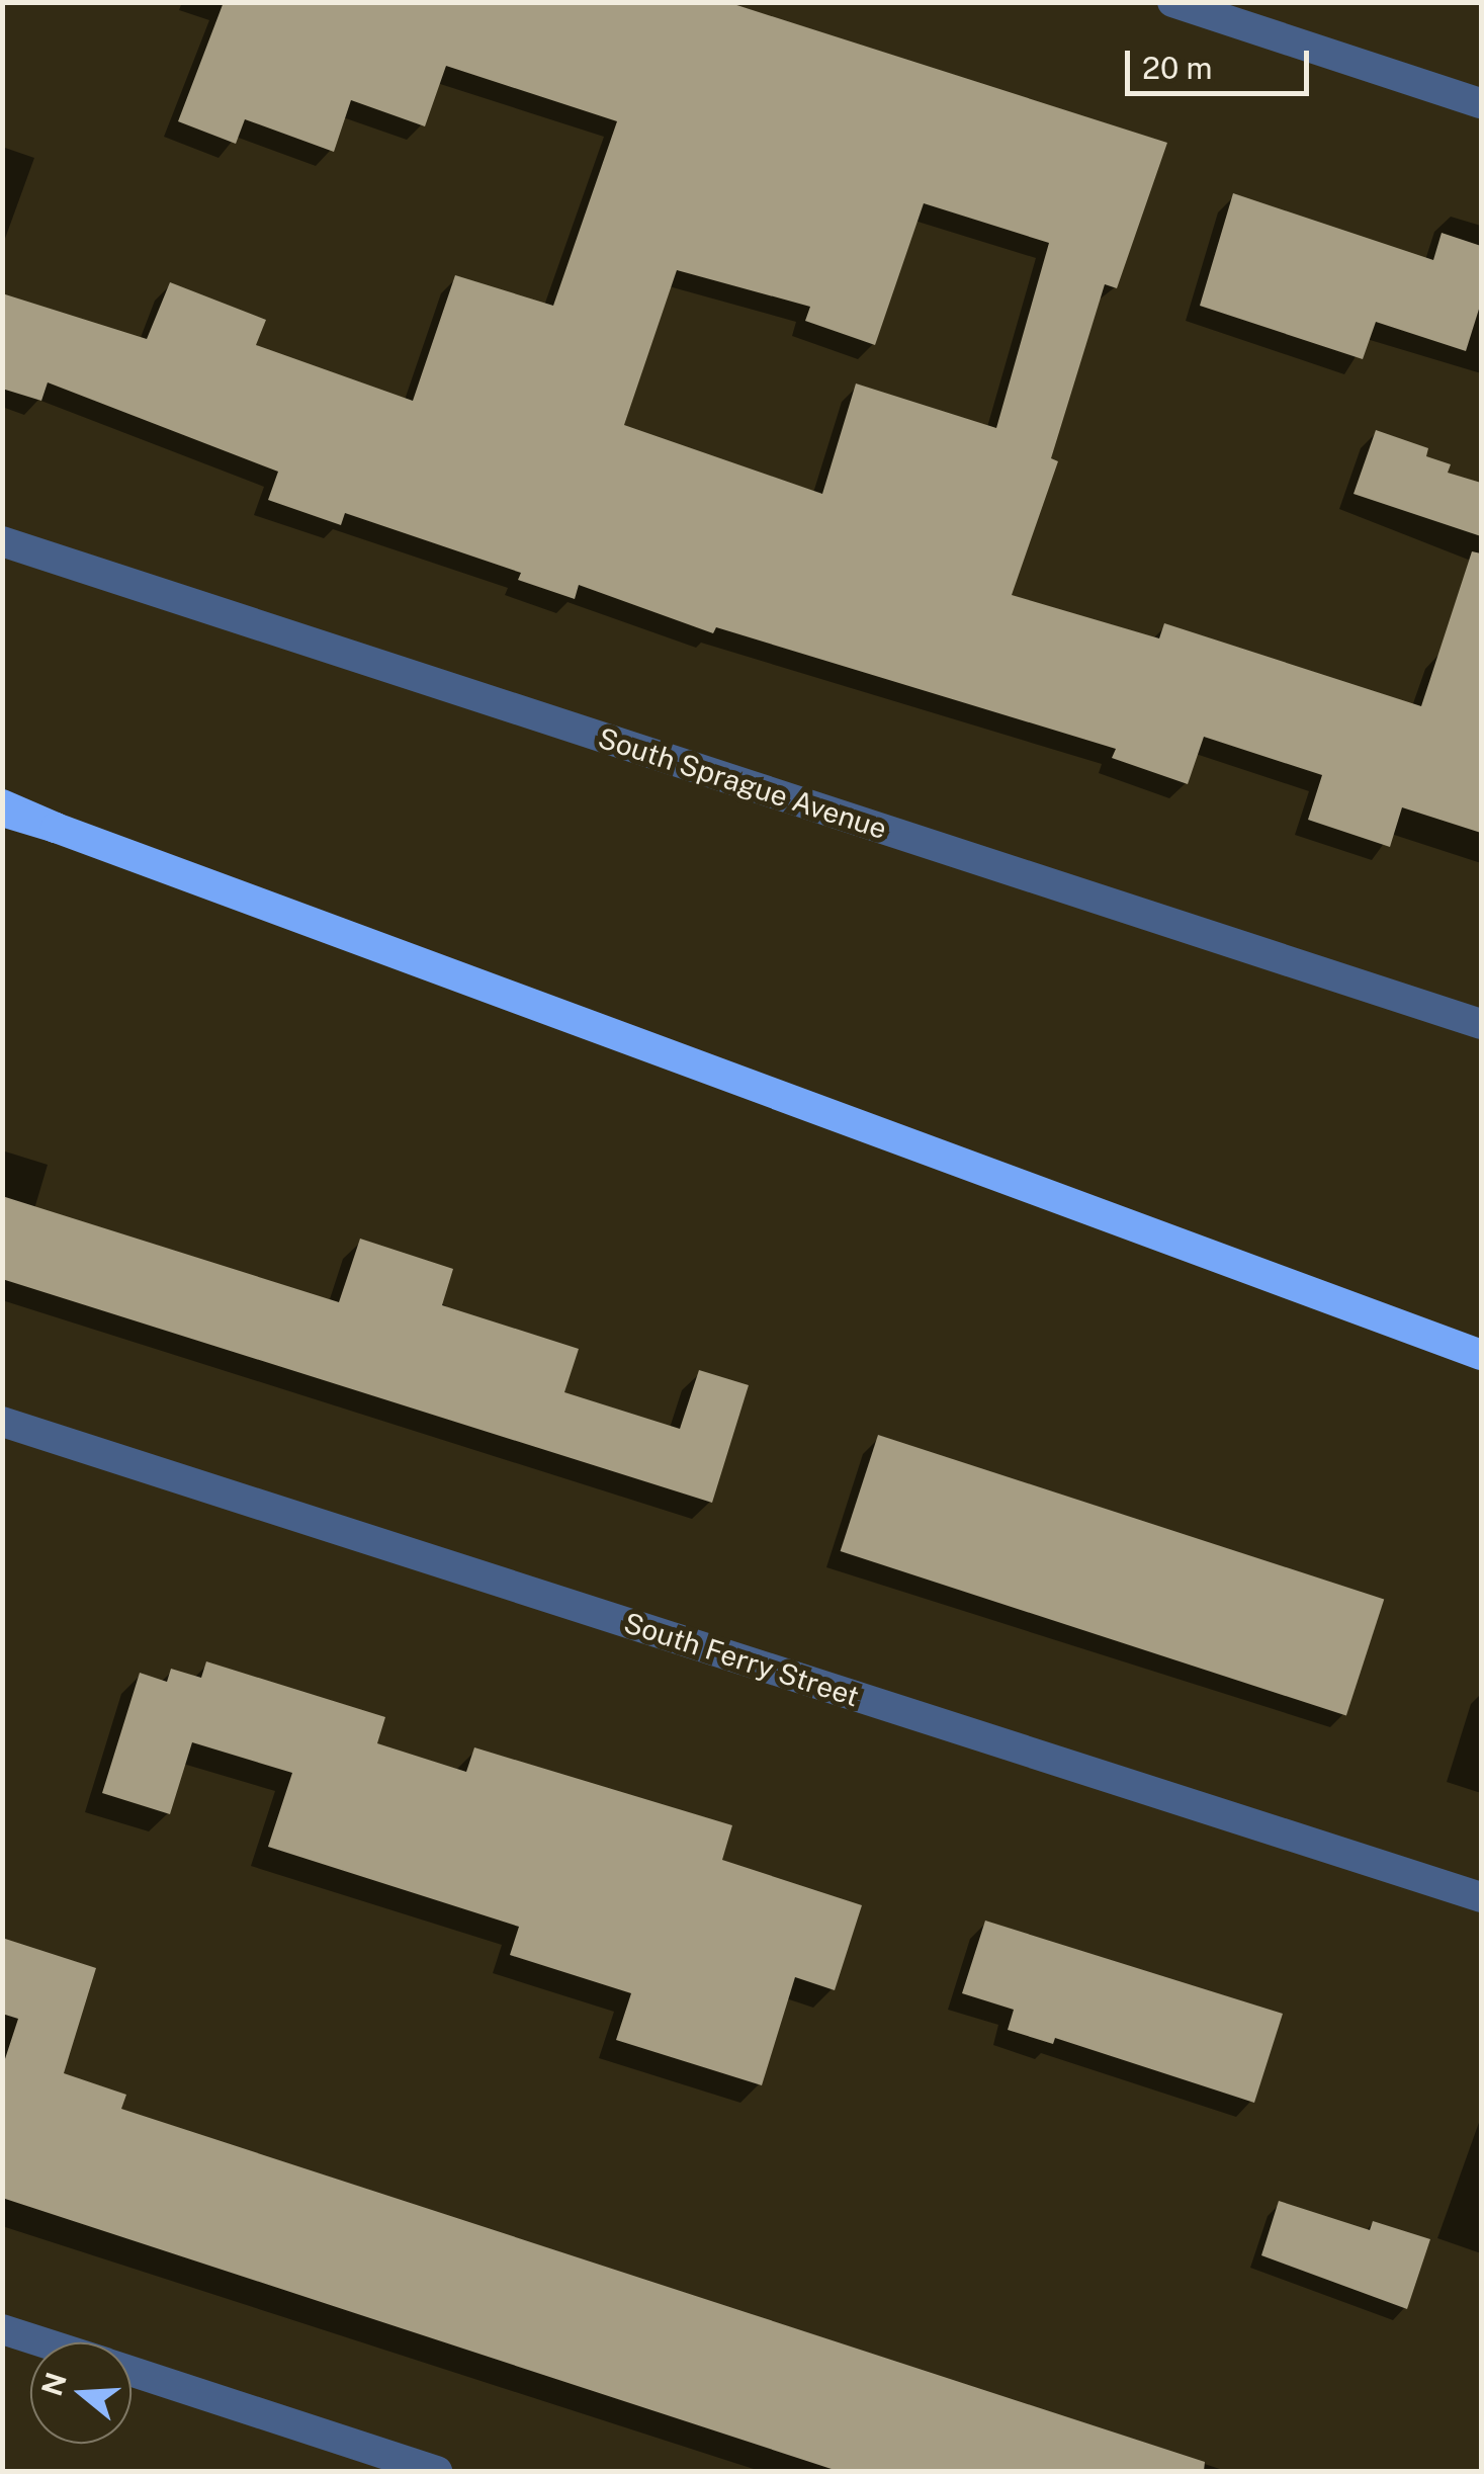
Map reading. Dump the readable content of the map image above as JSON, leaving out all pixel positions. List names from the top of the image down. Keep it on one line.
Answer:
{"streets":{"street":["South Sprague Avenue","South Ferry Street"]},"scale_bar":"20 m","north":"left"}
